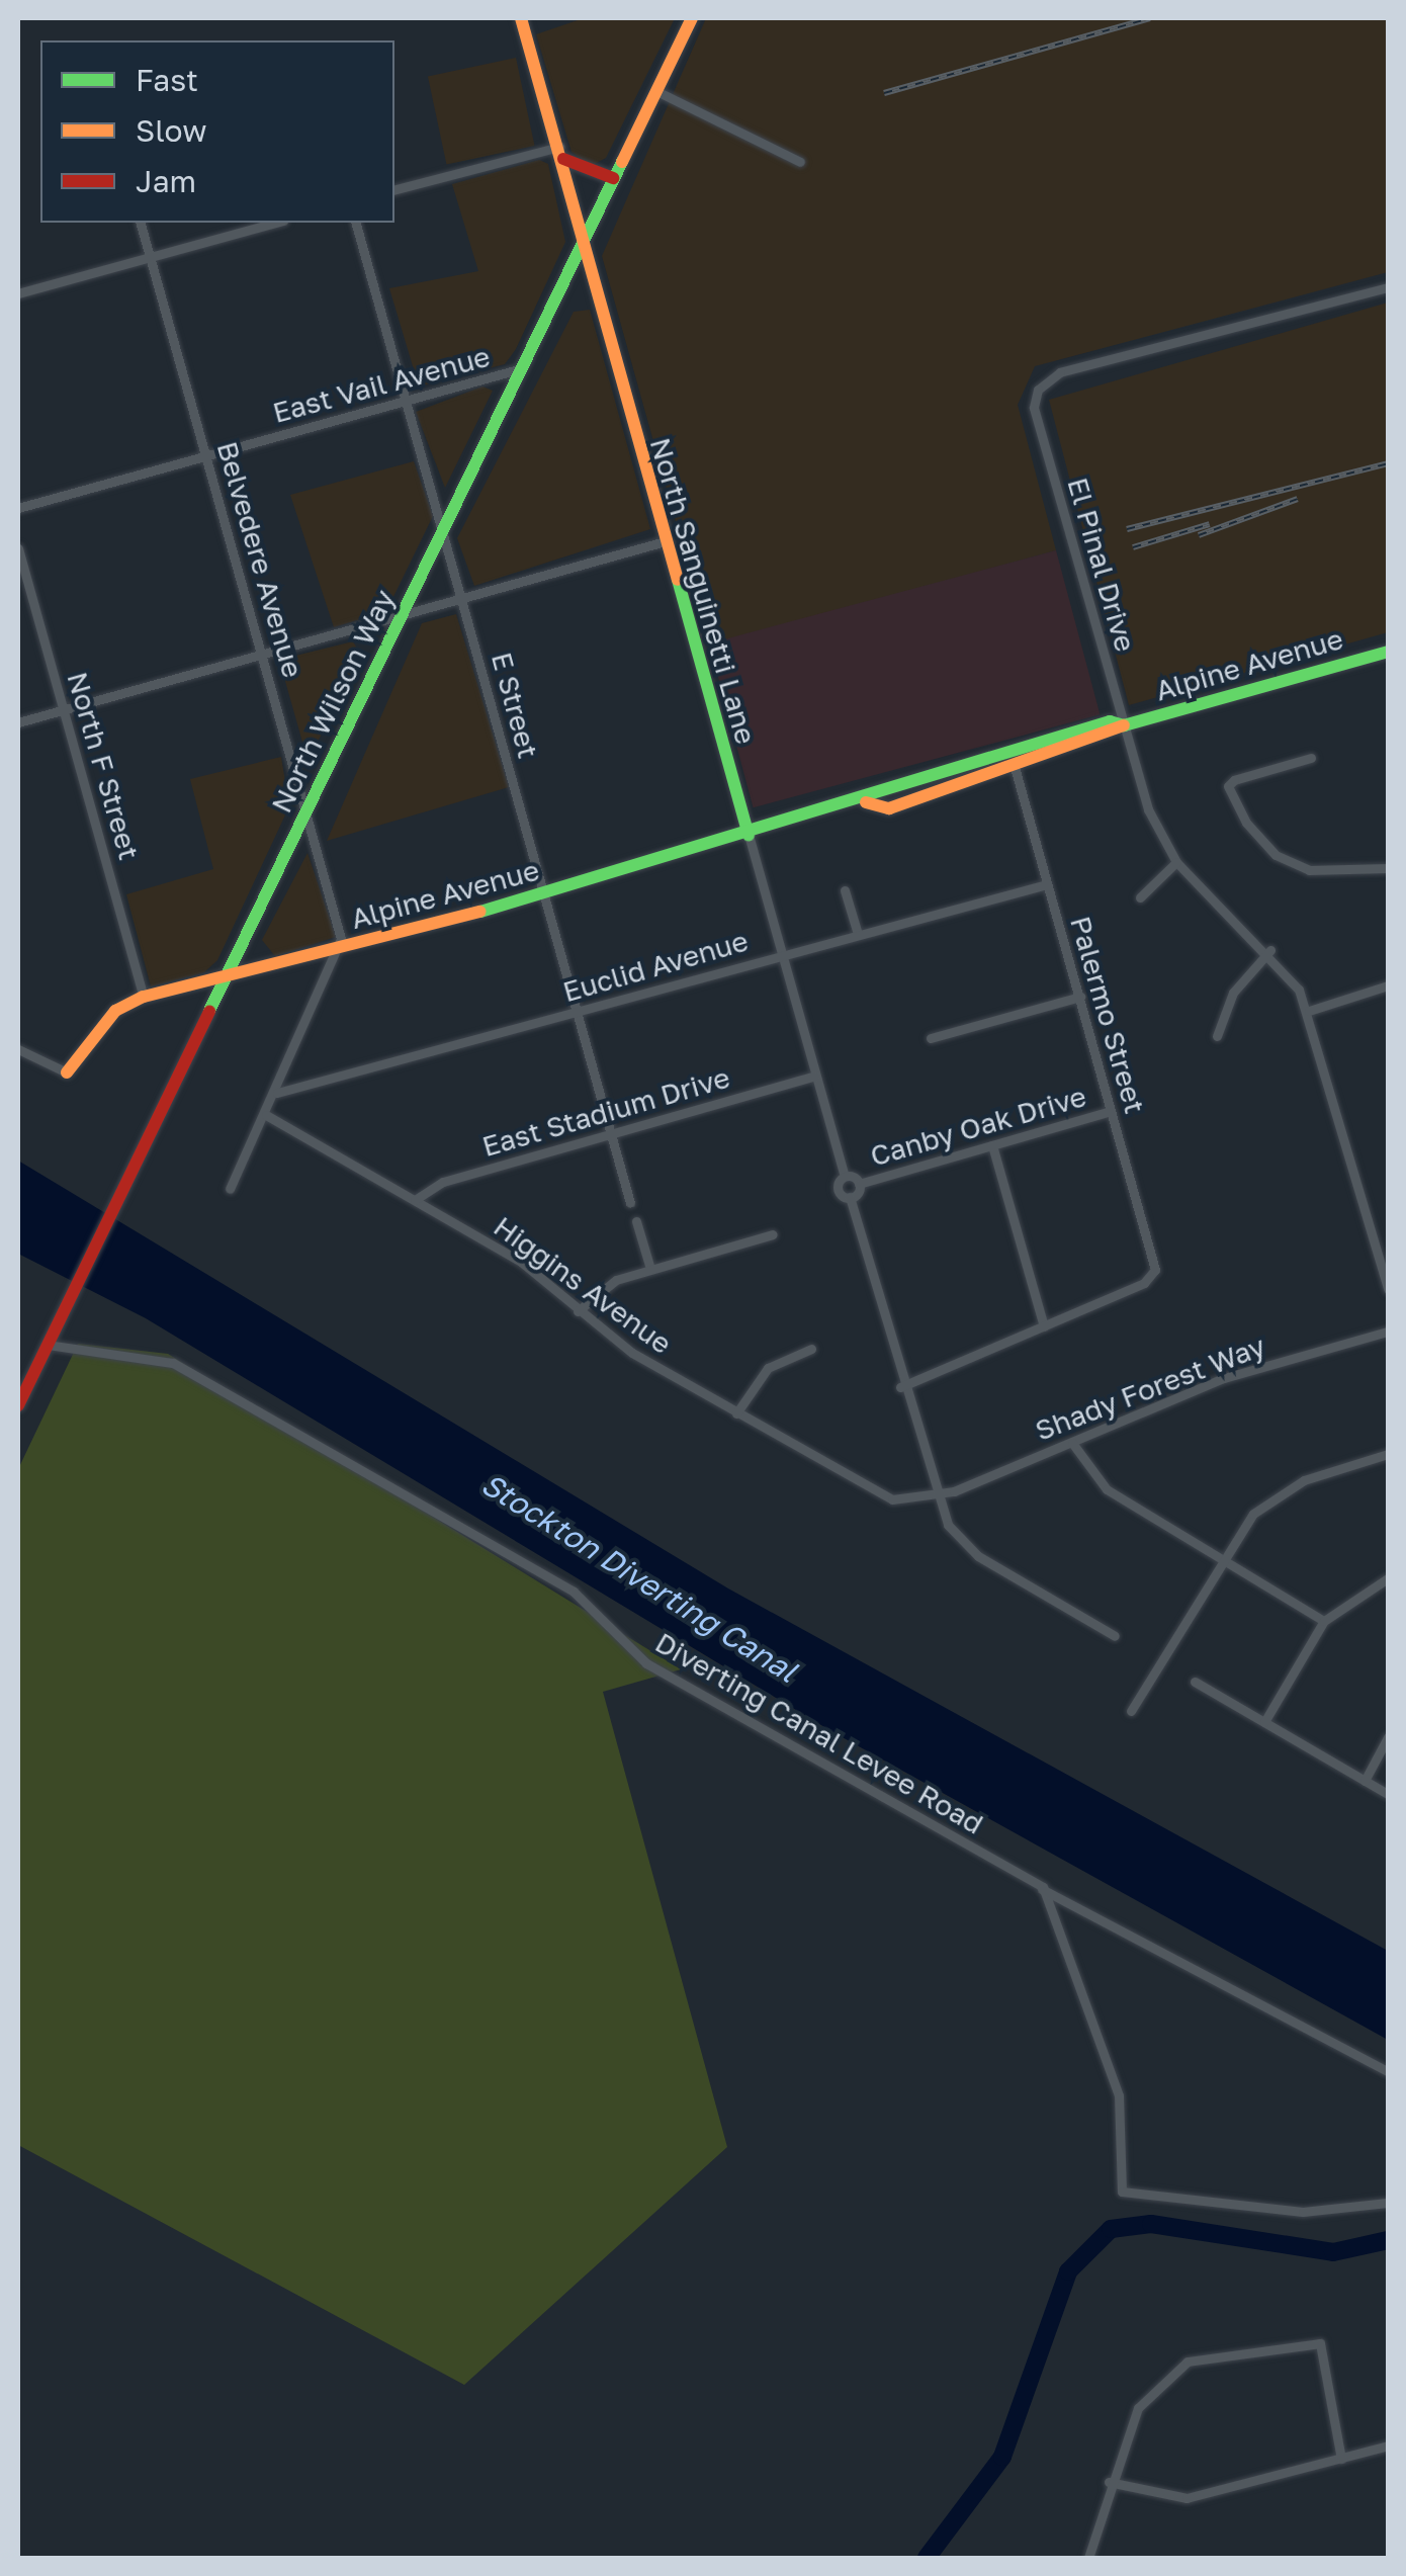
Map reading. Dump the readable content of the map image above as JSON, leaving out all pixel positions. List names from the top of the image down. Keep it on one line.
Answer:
{"streets":{"street":["East Vail Avenue","Belvedere Avenue","El Pinal Drive","North Sanguinetti Lane","Alpine Avenue","North Wilson Way","E Street","North F Street","Euclid Avenue","Palermo Street","East Stadium Drive","Canby Oak Drive","Higgins Avenue","Shady Forest Way","Diverting Canal Levee Road"]},"crossings":[["East Vail Avenue","Belvedere Avenue"],["East Vail Avenue","North Wilson Way"],["East Vail Avenue","E Street"],["Belvedere Avenue","Alpine Avenue"],["Belvedere Avenue","North Wilson Way"],["El Pinal Drive","Alpine Avenue"],["North Sanguinetti Lane","Alpine Avenue"],["North Sanguinetti Lane","North Wilson Way"],["North Sanguinetti Lane","Euclid Avenue"],["North Sanguinetti Lane","East Stadium Drive"],["Alpine Avenue","North Wilson Way"],["Alpine Avenue","E Street"],["Alpine Avenue","North F Street"],["Alpine Avenue","Palermo Street"],["North Wilson Way","E Street"],["North Wilson Way","Diverting Canal Levee Road"],["E Street","Euclid Avenue"],["E Street","East Stadium Drive"],["Euclid Avenue","Palermo Street"],["Palermo Street","Canby Oak Drive"],["East Stadium Drive","Higgins Avenue"],["Higgins Avenue","Shady Forest Way"]],"water":["Stockton Diverting Canal"],"legend":["Fast","Slow","Jam"]}
